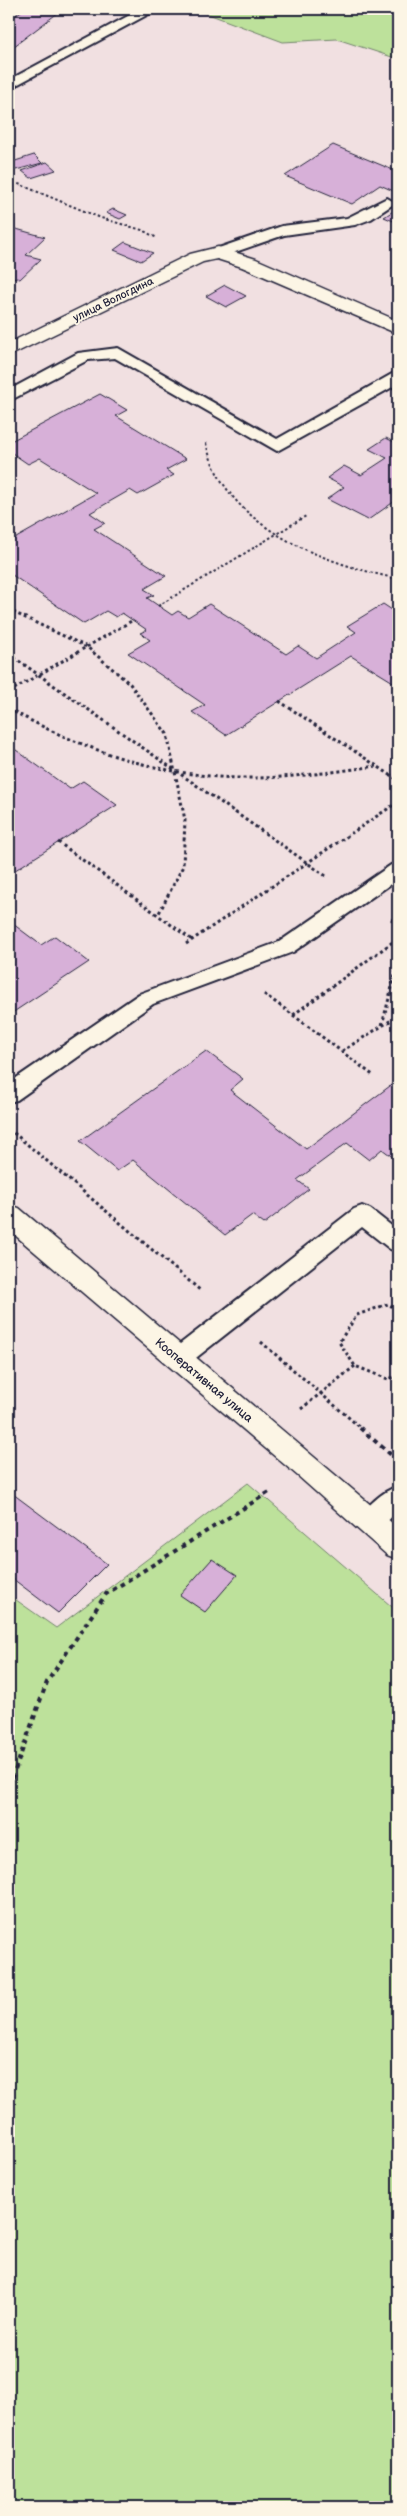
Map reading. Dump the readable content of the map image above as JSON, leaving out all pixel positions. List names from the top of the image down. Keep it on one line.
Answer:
{"streets":{"street":["улица Вологдина","Кооперативная улица"]}}
